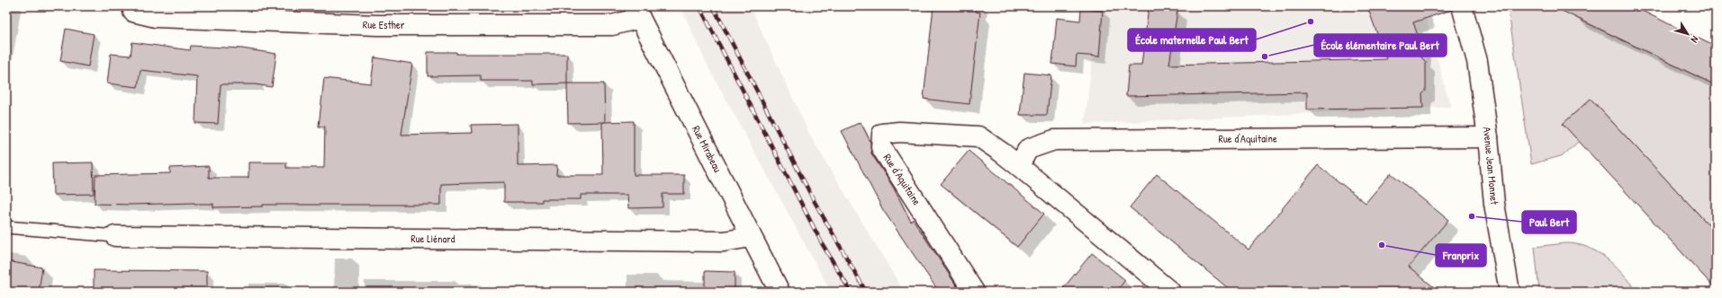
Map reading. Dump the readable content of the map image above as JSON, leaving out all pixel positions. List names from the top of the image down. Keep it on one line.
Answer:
{"streets":{"street":["Rue Esther","Rue d'Aquitaine","Rue Mirabeau","Avenue Jean Monnet","Rue Liénard"]},"crossings":[["Rue Esther","Rue Mirabeau"],["Rue d'Aquitaine","Avenue Jean Monnet"],["Rue Mirabeau","Rue Liénard"]],"places":["École maternelle Paul Bert","École élémentaire Paul Bert","Paul Bert","Franprix"],"north":"bottom right"}
